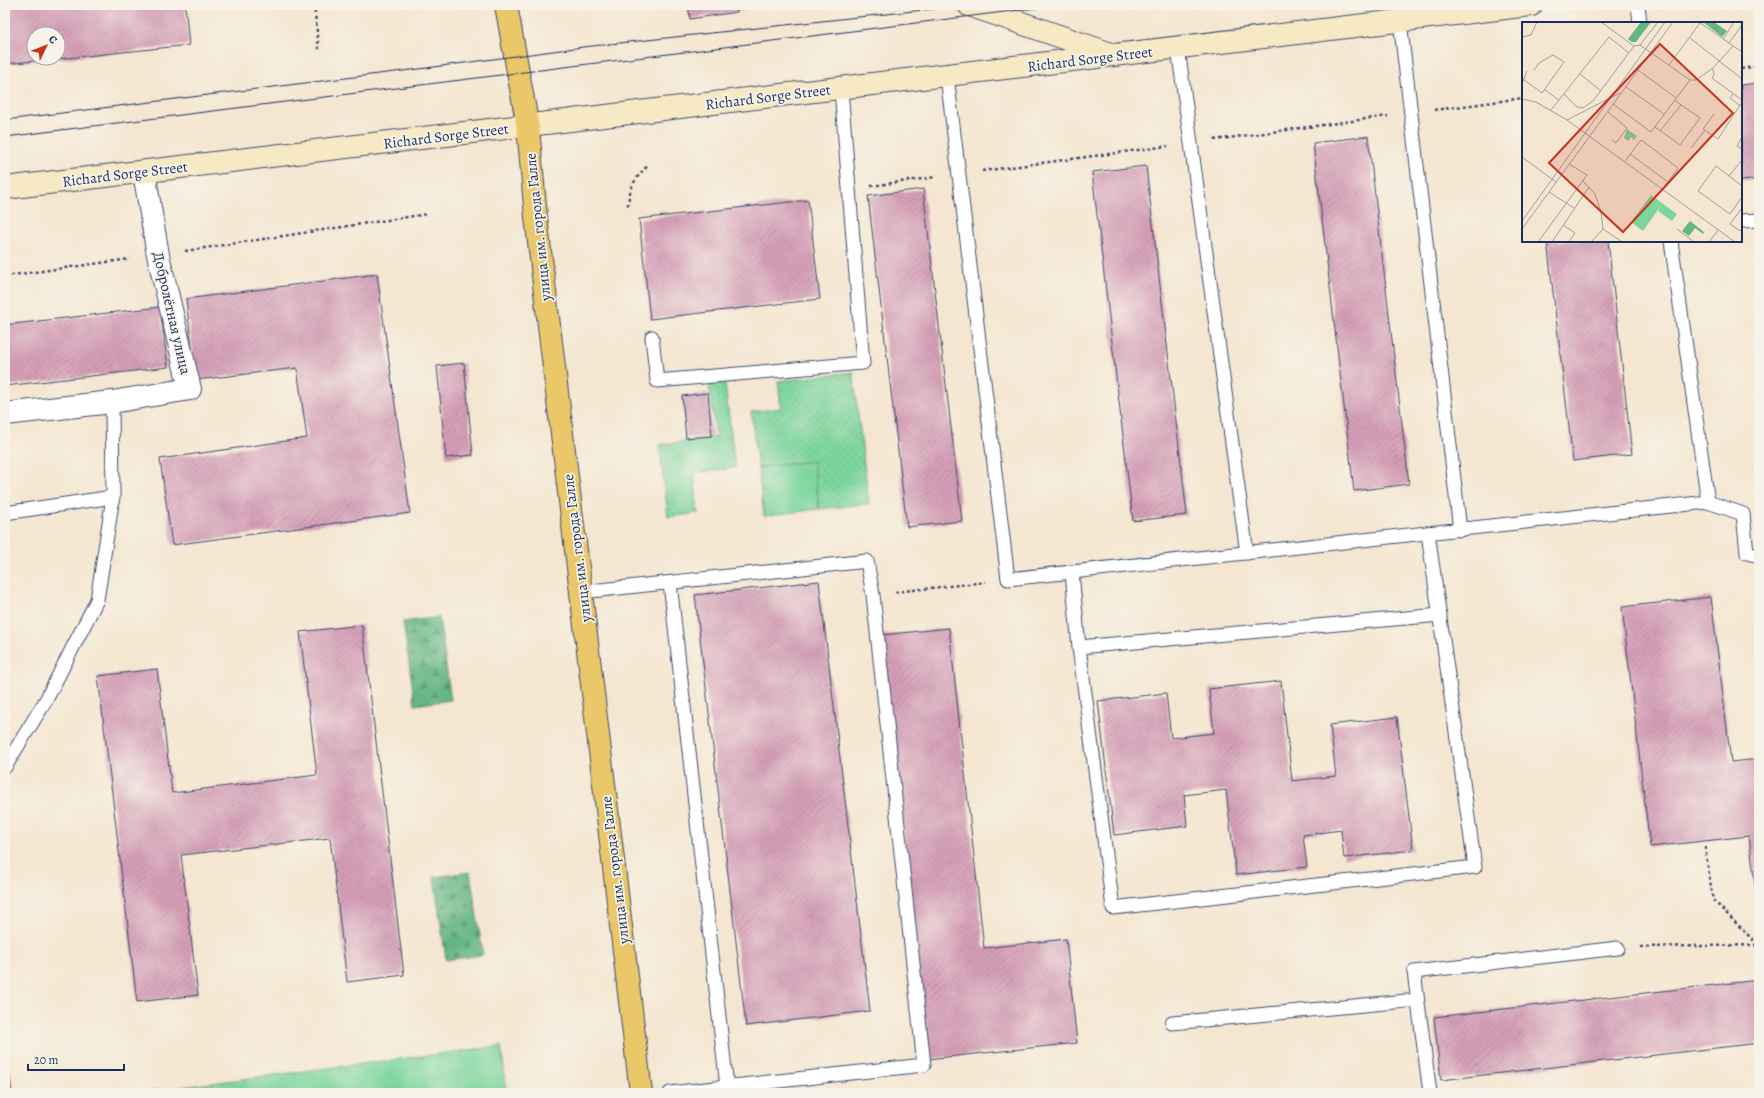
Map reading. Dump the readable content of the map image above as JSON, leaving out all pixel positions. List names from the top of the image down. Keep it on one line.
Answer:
{"streets":{"main road":["Richard Sorge Street","улица им. города Галле"],"street":["Добролётная улица"]},"crossings":[["Richard Sorge Street","улица им. города Галле"],["Richard Sorge Street","Добролётная улица"]],"scale_bar":"20 m","north":"top right"}
